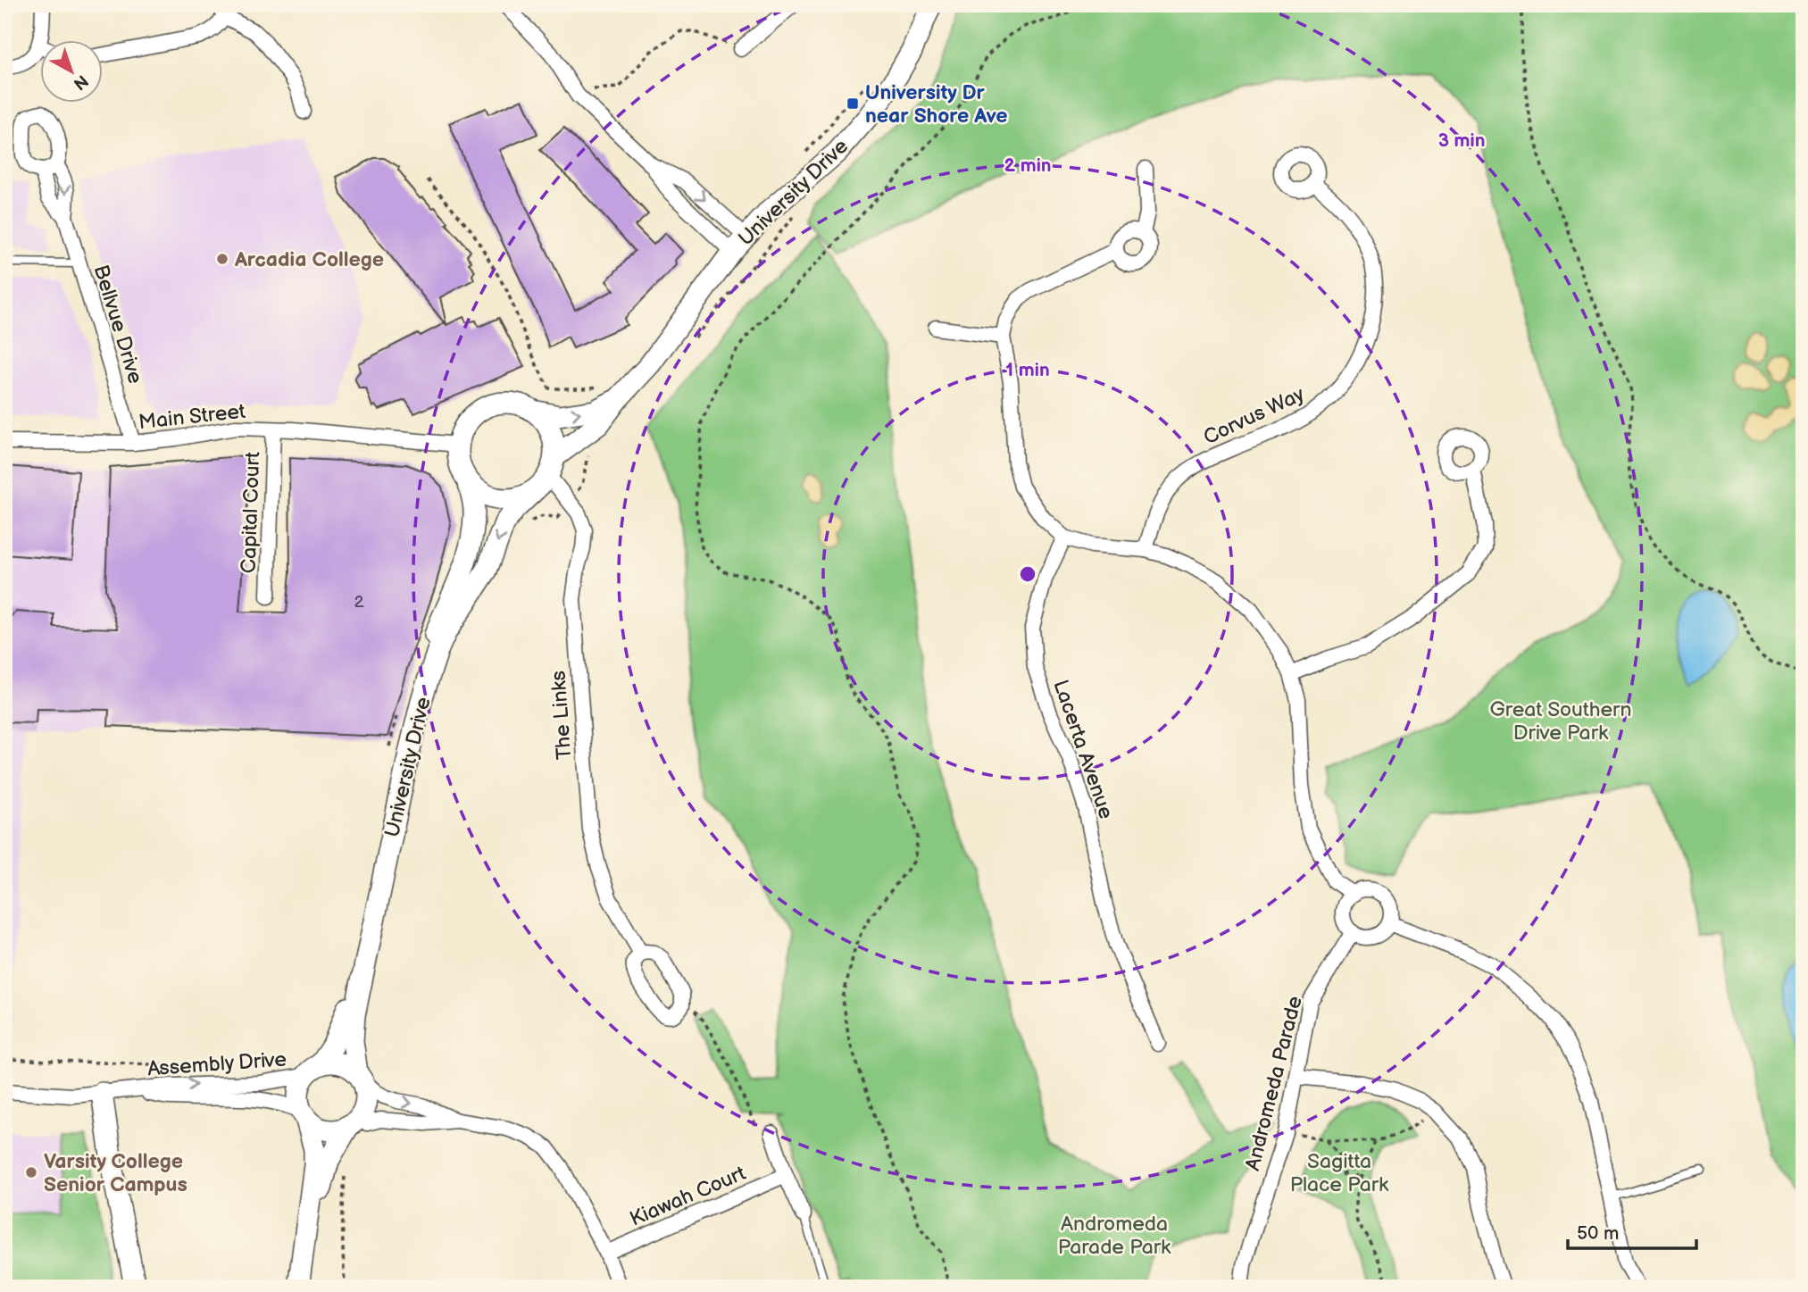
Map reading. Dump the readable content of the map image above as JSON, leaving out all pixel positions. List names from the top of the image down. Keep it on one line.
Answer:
{"streets":{"street":["University Drive","Bellvue Drive","Corvus Way","Main Street","Capital Court","The Links","Lacerta Avenue","Assembly Drive","Andromeda Parade","Kiawah Court"]},"crossings":[["University Drive","Main Street"],["University Drive","The Links"],["University Drive","Assembly Drive"],["Bellvue Drive","Main Street"],["Main Street","Capital Court"],["Main Street","The Links"]],"parks":["Great Southern Drive Park","Sagitta Place Park","Andromeda Parade Park"],"places":{"transit":["University Dr near Shore Ave"],"other":["Arcadia College","Varsity College Senior Campus"]},"house_numbers":["2"],"scale_bar":"50 m","north":"bottom right","rings":["3 min","2 min","1 min"]}
